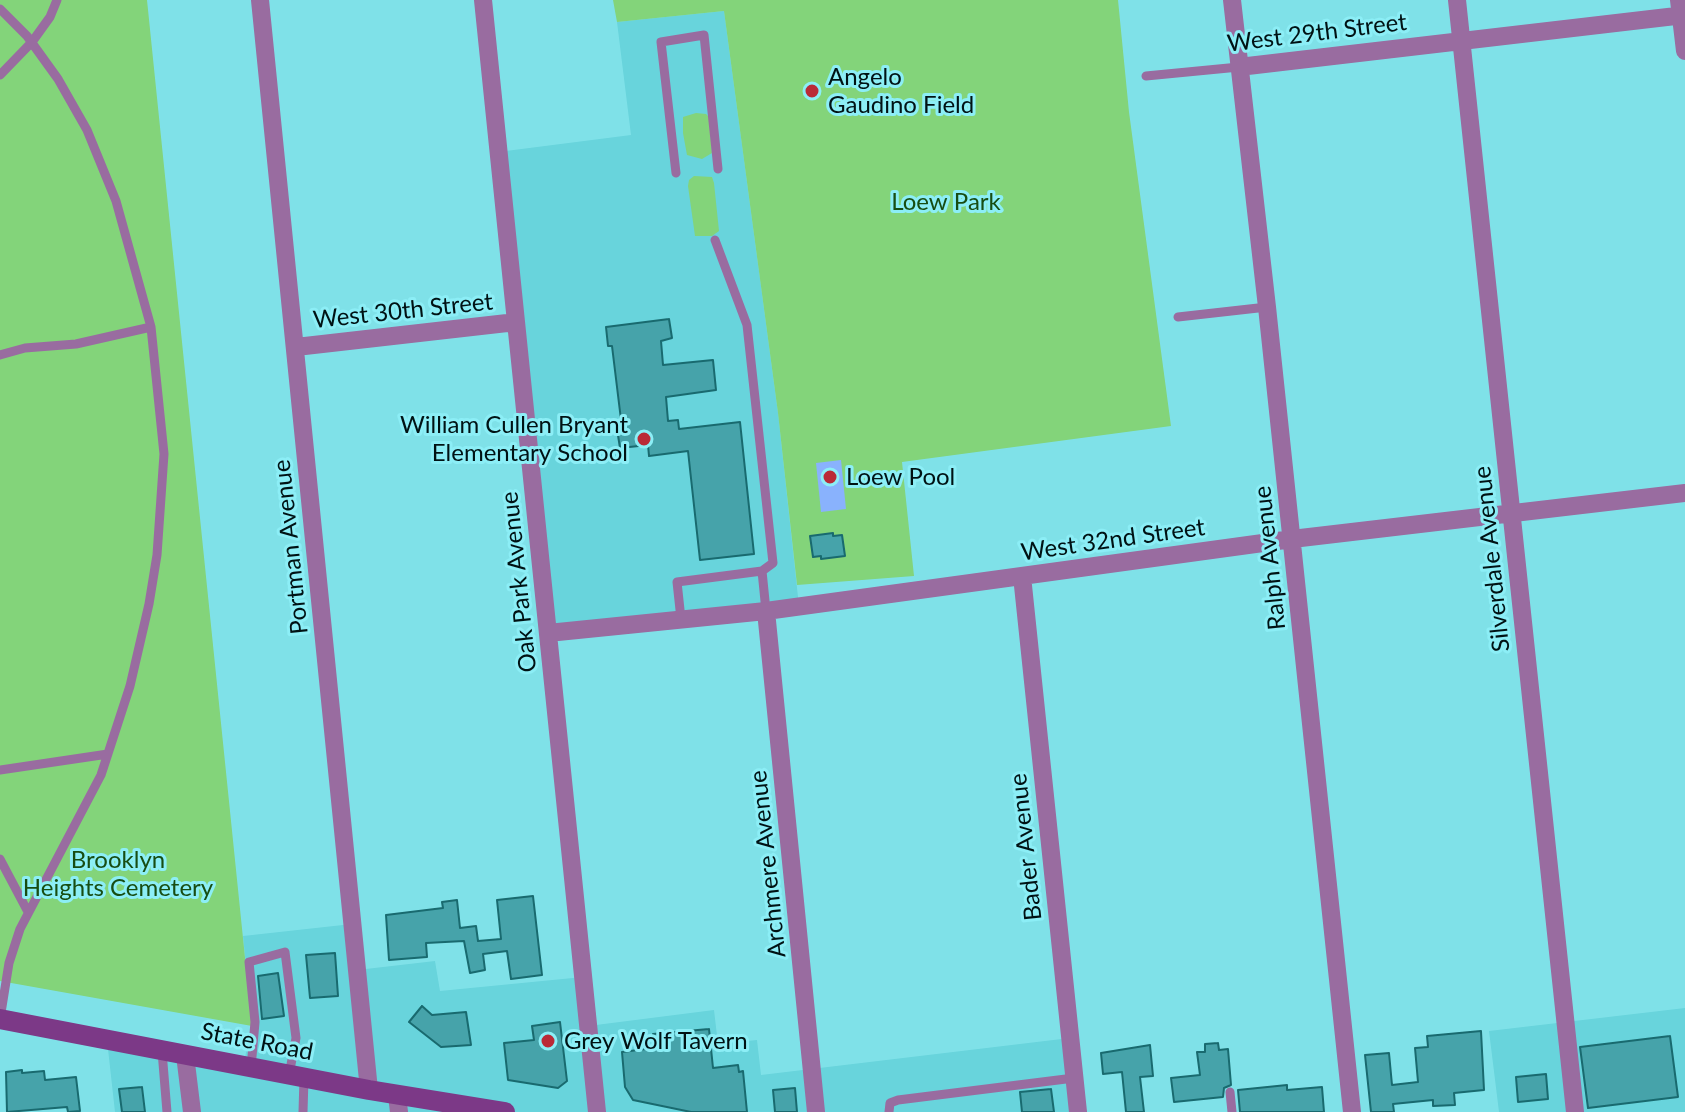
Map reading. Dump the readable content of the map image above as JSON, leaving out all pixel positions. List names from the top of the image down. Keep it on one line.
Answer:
{"streets":{"main road":["State Road"],"street":["West 29th Street","West 30th Street","West 32nd Street","Portman Avenue","Ralph Avenue","Silverdale Avenue","Oak Park Avenue","Bader Avenue","Archmere Avenue"]},"crossings":[["West 29th Street","Ralph Avenue"],["West 29th Street","Silverdale Avenue"],["West 30th Street","Portman Avenue"],["West 30th Street","Oak Park Avenue"],["West 32nd Street","Ralph Avenue"],["West 32nd Street","Silverdale Avenue"],["West 32nd Street","Oak Park Avenue"],["West 32nd Street","Bader Avenue"],["West 32nd Street","Archmere Avenue"],["Portman Avenue","State Road"]],"parks":["Loew Park","Brooklyn Heights Cemetery"],"places":["Angelo Gaudino Field","William Cullen Bryant Elementary School","Loew Pool","Grey Wolf Tavern"]}
